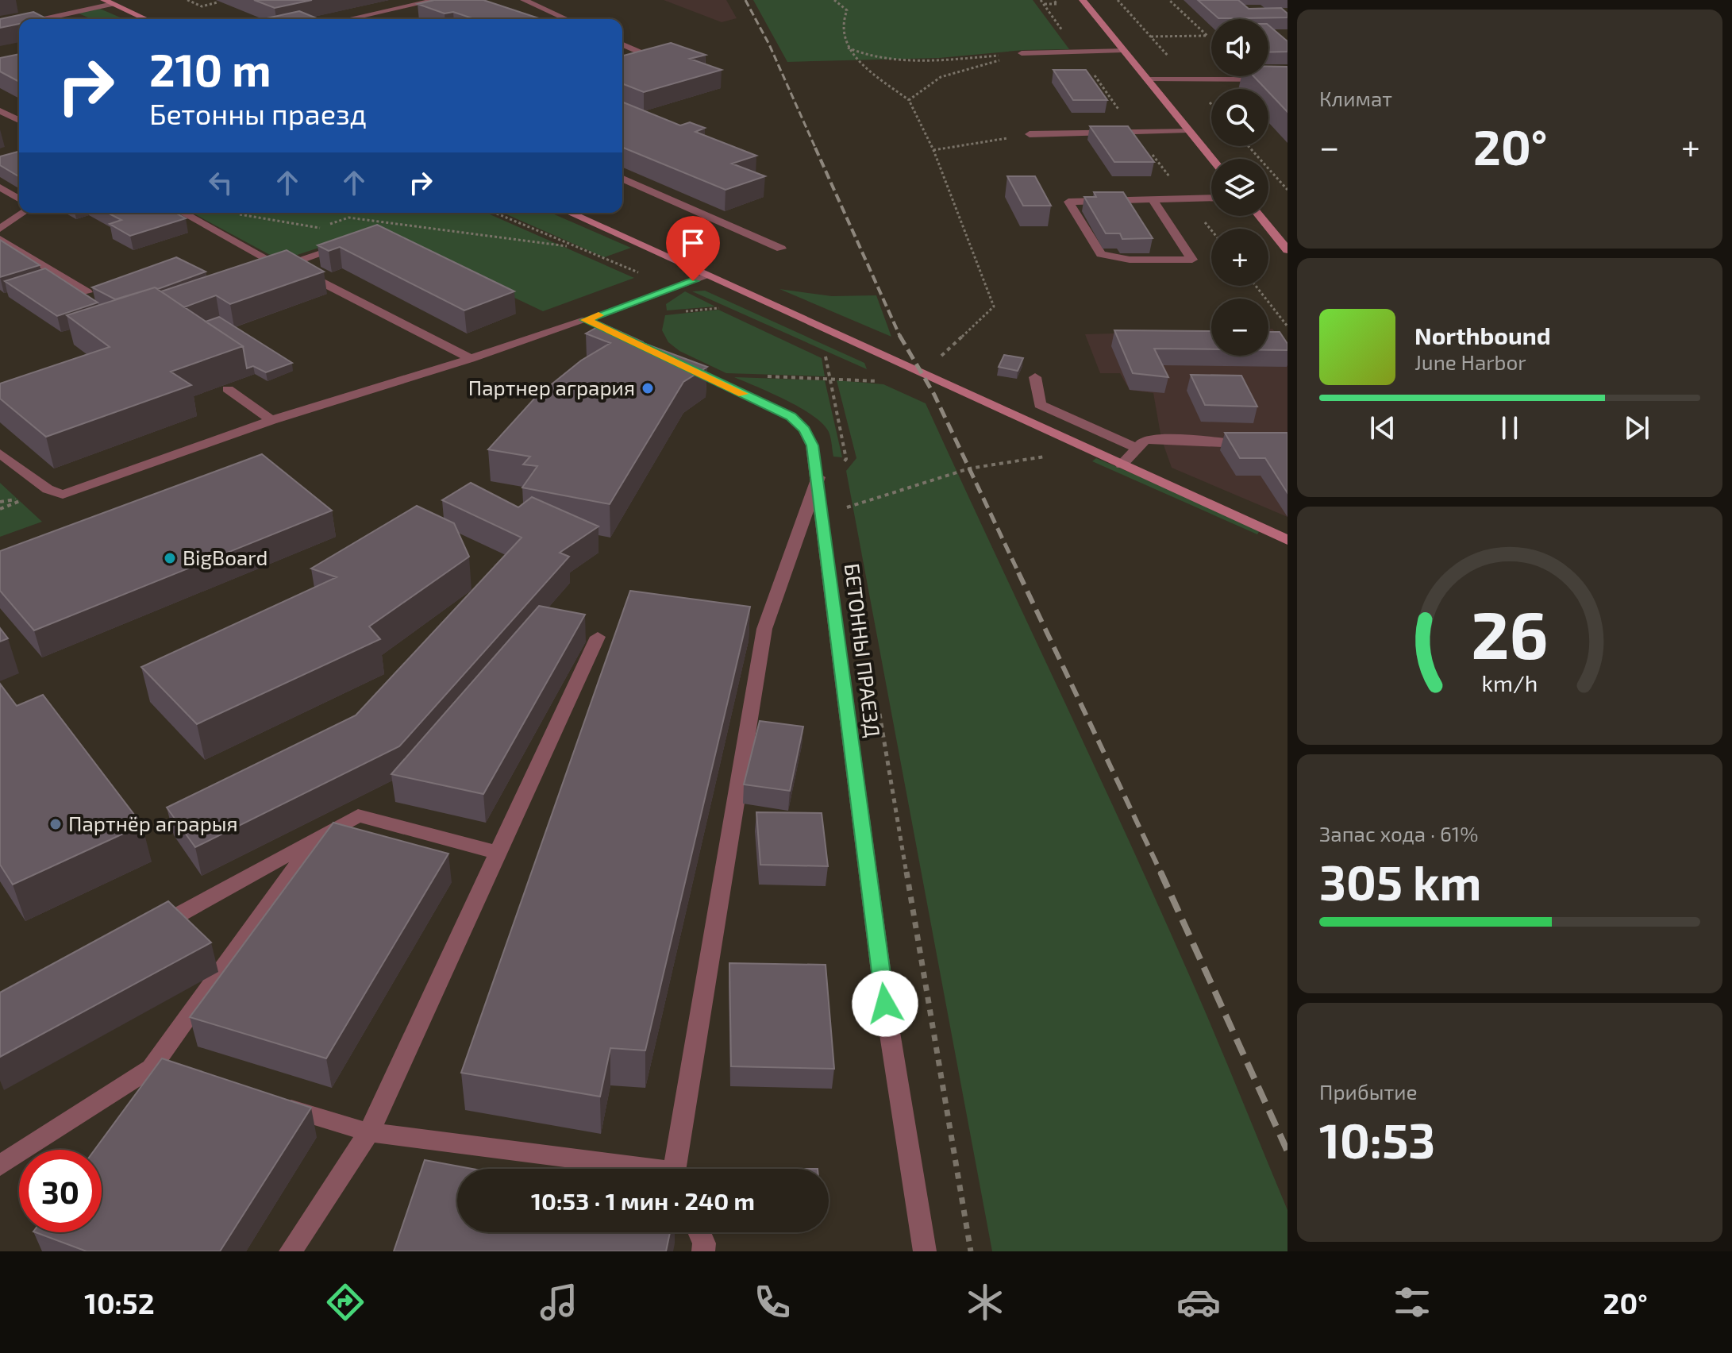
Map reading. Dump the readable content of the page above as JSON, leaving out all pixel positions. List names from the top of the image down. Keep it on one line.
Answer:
{"streets":{"street":["БЕТОННЫ ПРАЕЗД"]},"places":["Партнер агрария","BigBoard","Партнёр аграрыя"],"page":{"tile":["Климат",["Запас хода · 61%","305 km"],["Прибытие","10:53"]],"map_buttons":["+","−"],"turn":["210 m","Бетонны праезд"],"heat":["−","20°","+"],"song":["Northbound","June Harbor"],"limit":"30","trip":"10:53 · 1 мин · 240 m","tabs":["10:52","20°"],"gauge":["26","km/h"]}}
